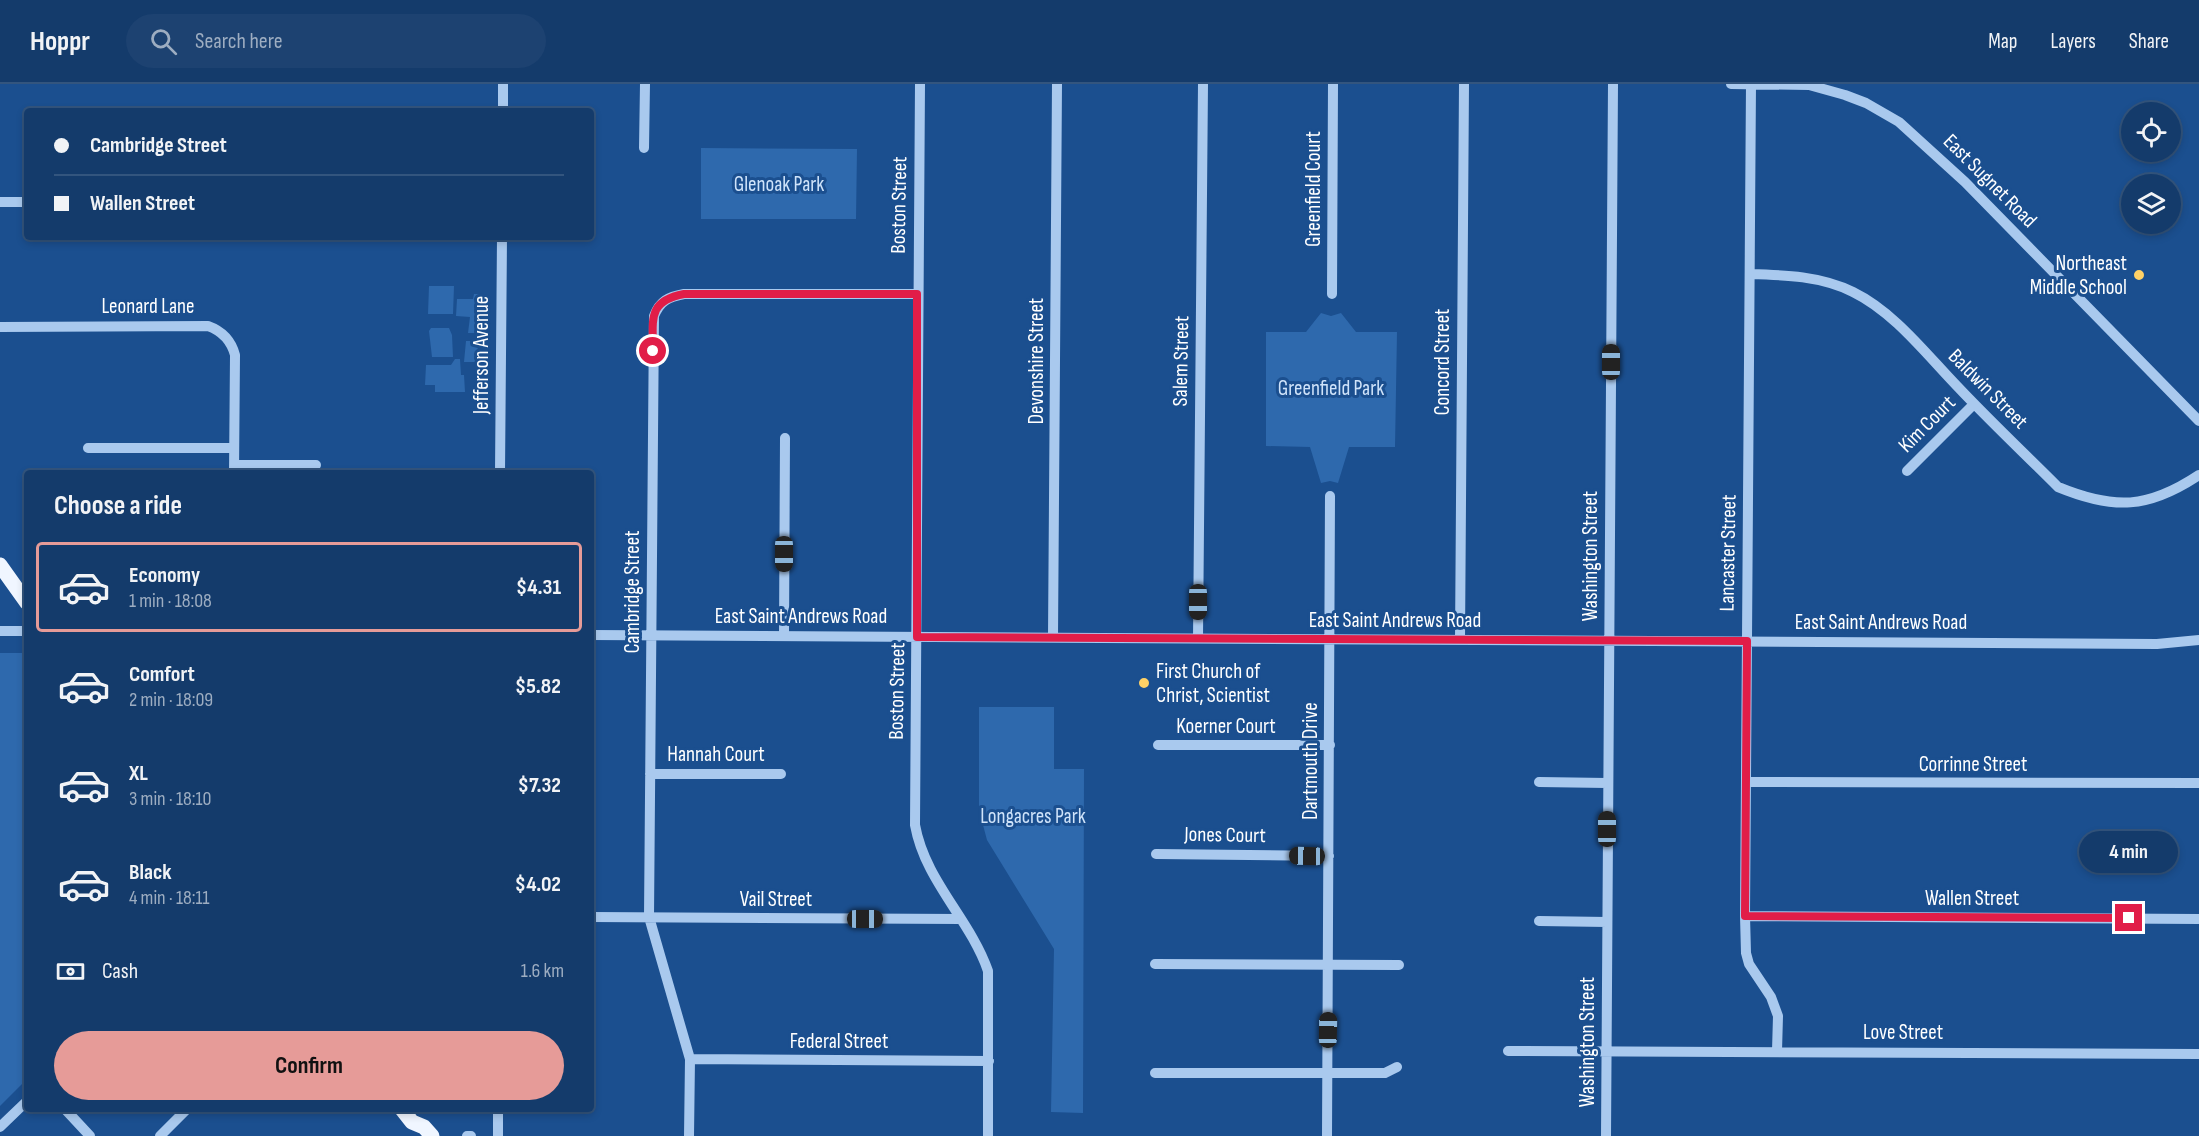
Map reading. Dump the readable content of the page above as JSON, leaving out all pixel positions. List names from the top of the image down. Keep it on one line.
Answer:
{"streets":{"street":["East Sugnet Road","Greenfield Court","Boston Street","Leonard Lane","Jefferson Avenue","Devonshire Street","Salem Street","Concord Street","Baldwin Street","Kim Court","Lancaster Street","Washington Street","Cambridge Street","East Saint Andrews Road","Koerner Court","Hannah Court","Dartmouth Drive","Corrinne Street","Jones Court","Wallen Street","Vail Street","Love Street","Federal Street"]},"crossings":[["East Sugnet Road","Lancaster Street"],["Boston Street","Cambridge Street"],["Boston Street","East Saint Andrews Road"],["Boston Street","Vail Street"],["Boston Street","Federal Street"],["Devonshire Street","East Saint Andrews Road"],["Salem Street","East Saint Andrews Road"],["Concord Street","East Saint Andrews Road"],["Baldwin Street","Kim Court"],["Baldwin Street","Lancaster Street"],["Lancaster Street","East Saint Andrews Road"],["Lancaster Street","Corrinne Street"],["Lancaster Street","Wallen Street"],["Lancaster Street","Love Street"],["Washington Street","East Saint Andrews Road"],["Washington Street","Love Street"],["Cambridge Street","East Saint Andrews Road"],["Cambridge Street","Hannah Court"],["Cambridge Street","Vail Street"],["Cambridge Street","Federal Street"],["East Saint Andrews Road","Dartmouth Drive"],["Koerner Court","Dartmouth Drive"],["Dartmouth Drive","Jones Court"]],"parks":["Glenoak Park","Greenfield Park","Longacres Park"],"places":["Northeast Middle School","First Church of Christ, Scientist"],"page":{"header":"Hoppr","search":"Search here","nav":["Map","Layers","Share"],"banner":["Cambridge Street","Wallen Street"],"heading":"Choose a ride","list":[{"name":"Economy","note":"1 min · 18:08","value":"$4.31"},{"name":"Comfort","note":"2 min · 18:09","value":"$5.82"},{"name":"XL","note":"3 min · 18:10","value":"$7.32"},{"name":"Black","note":"4 min · 18:11","value":"$4.02"}],"bubble":"4 min","pay":["Cash","1.6 km"],"buttons":"Confirm"}}
